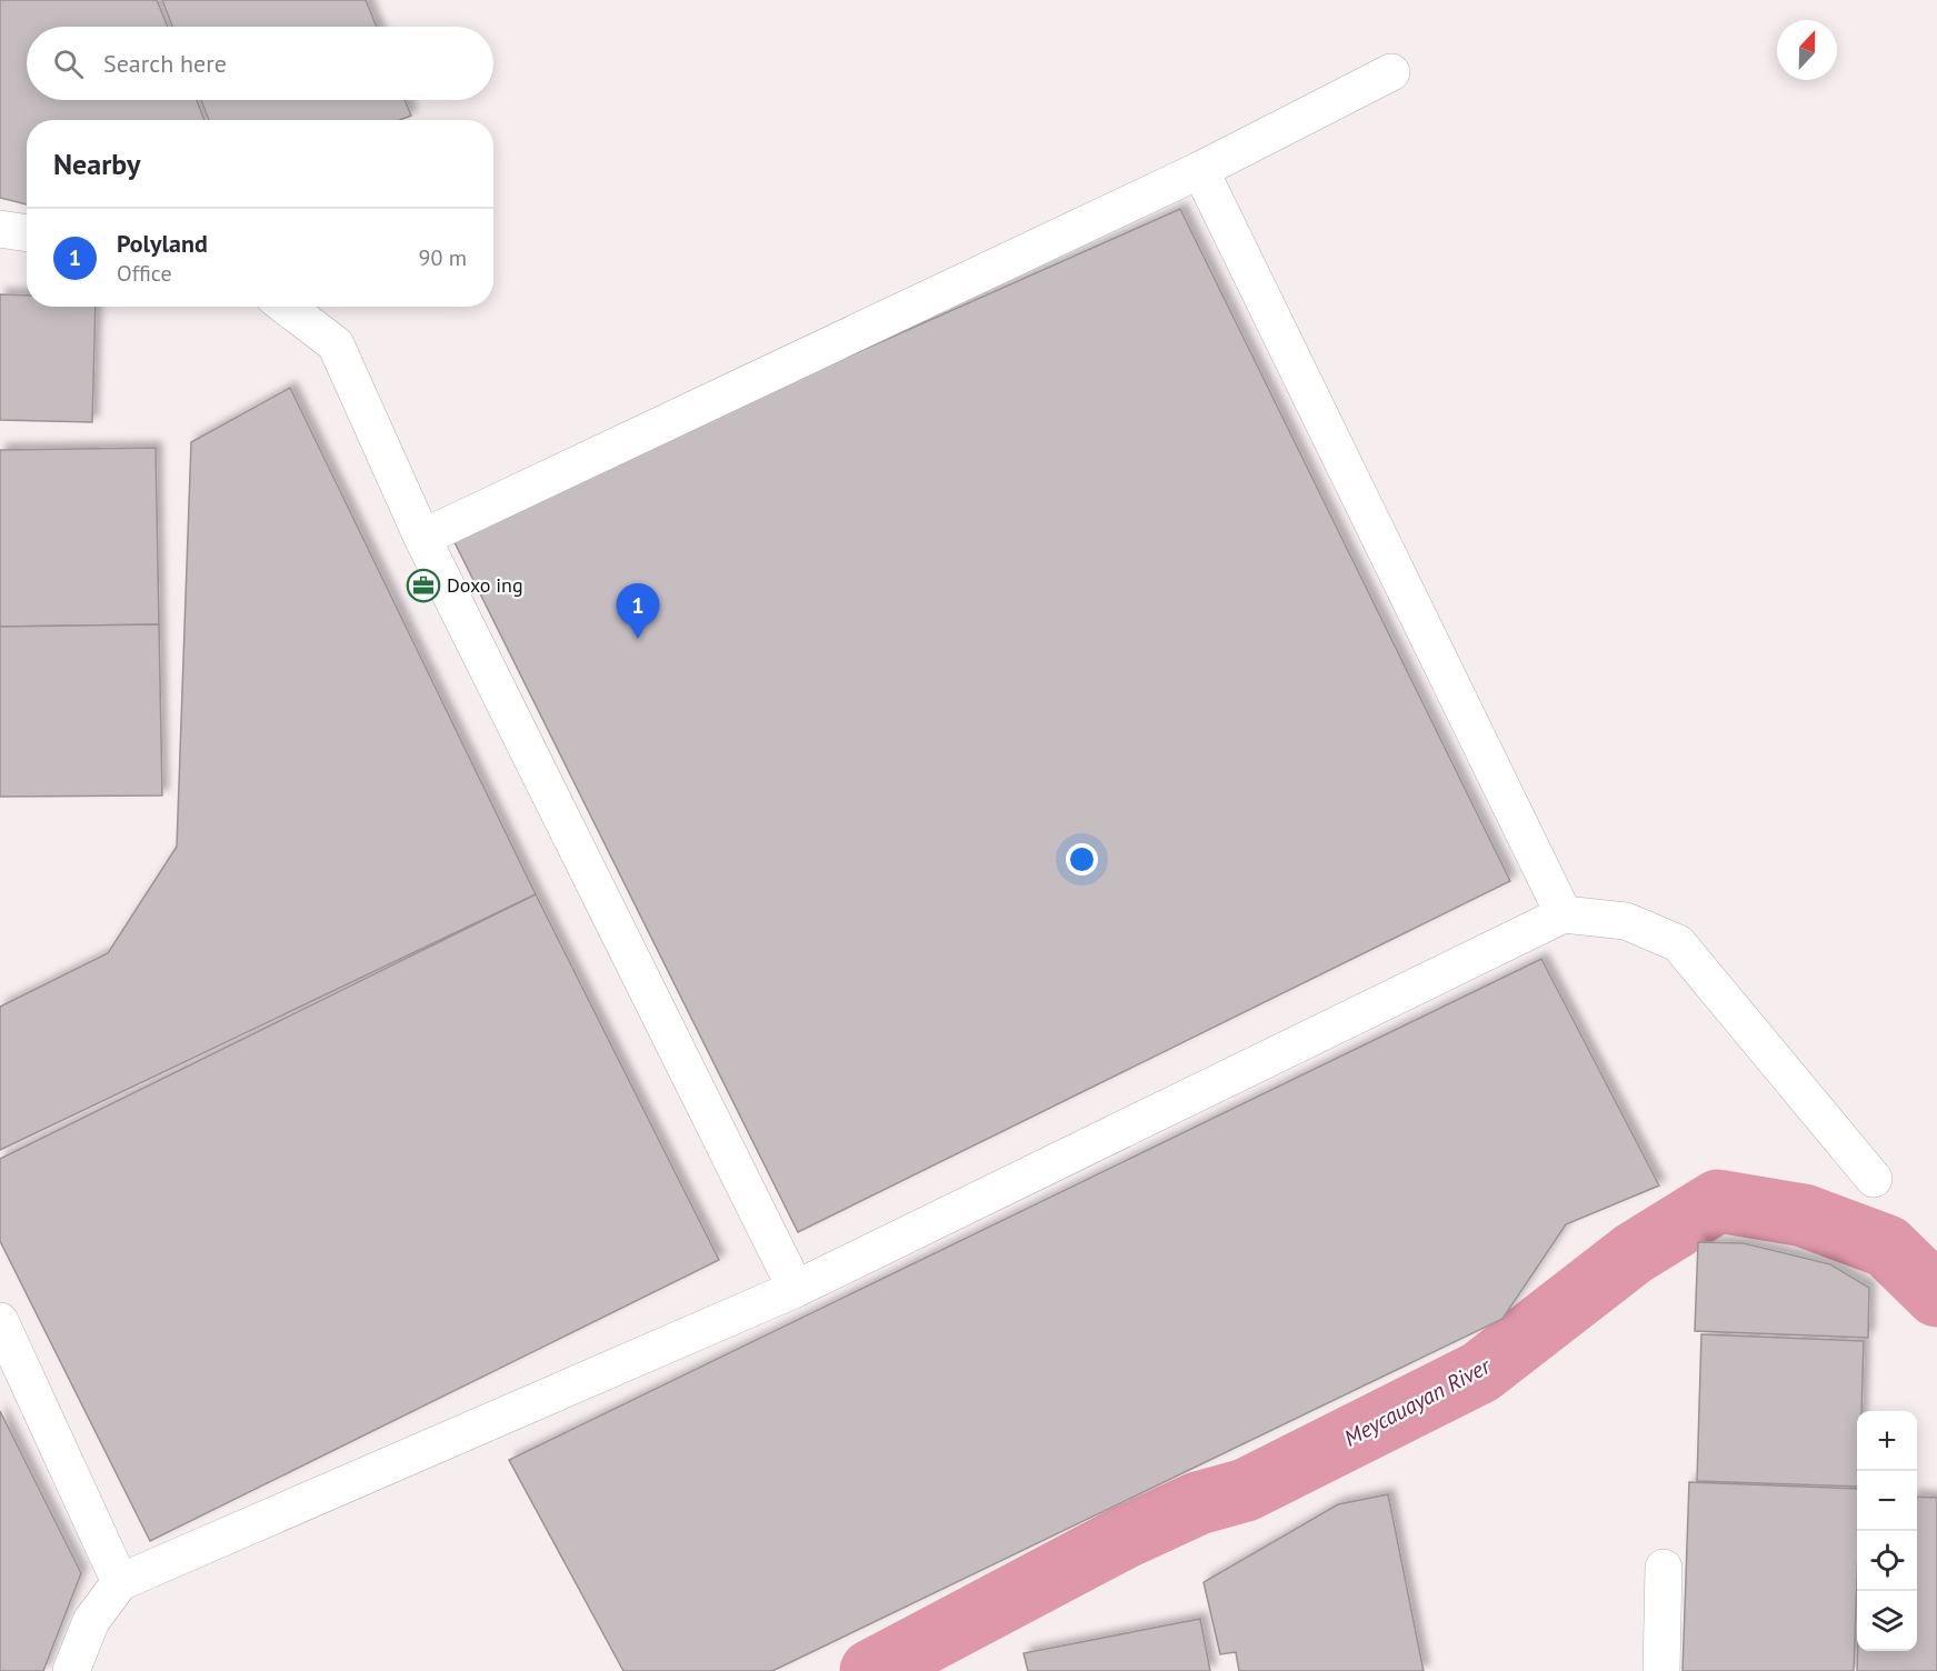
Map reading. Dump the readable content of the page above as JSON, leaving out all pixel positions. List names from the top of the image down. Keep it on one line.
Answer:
{"water":["Meycauayan River"],"places":{"office":["Doxo ing"]},"north":"top","page":{"search":"Search here","heading":"Nearby","list":[{"mark":"1","name":"Polyland","note":"Office","value":"90 m"}],"pins":"1","map_buttons":["+","−"]}}
